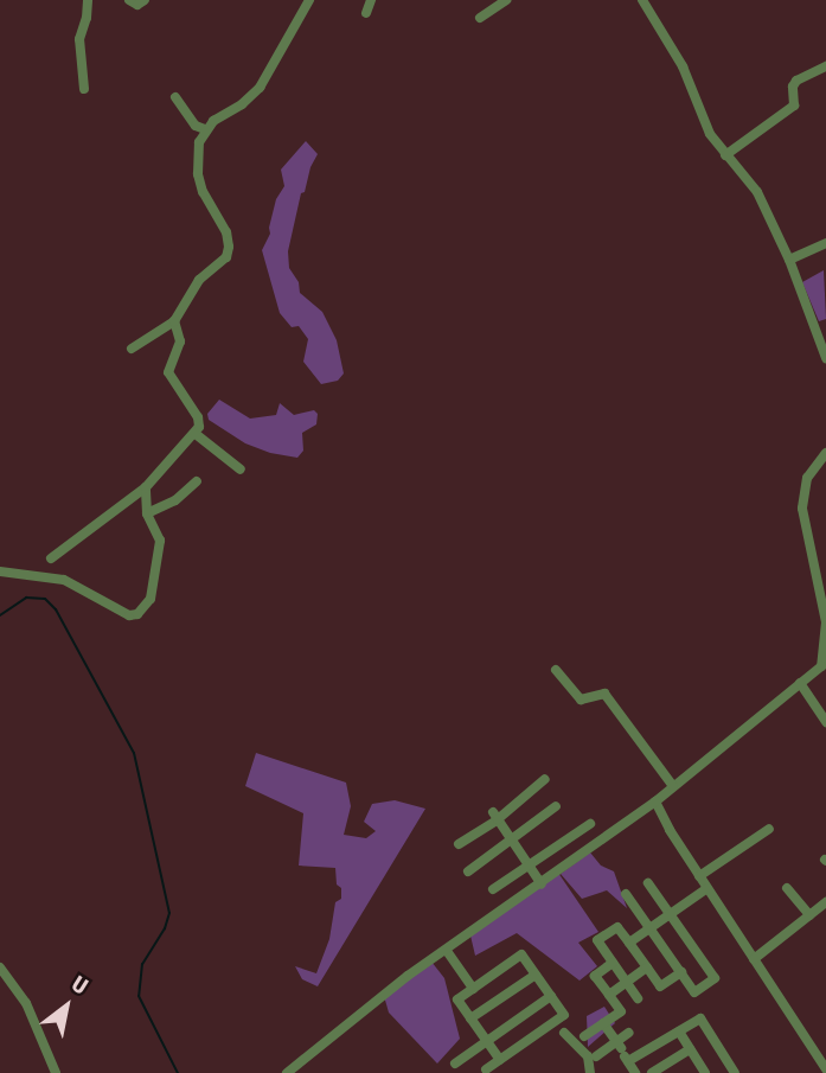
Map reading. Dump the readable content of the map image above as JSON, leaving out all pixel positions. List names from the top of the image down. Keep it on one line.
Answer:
{"north":"top right"}
